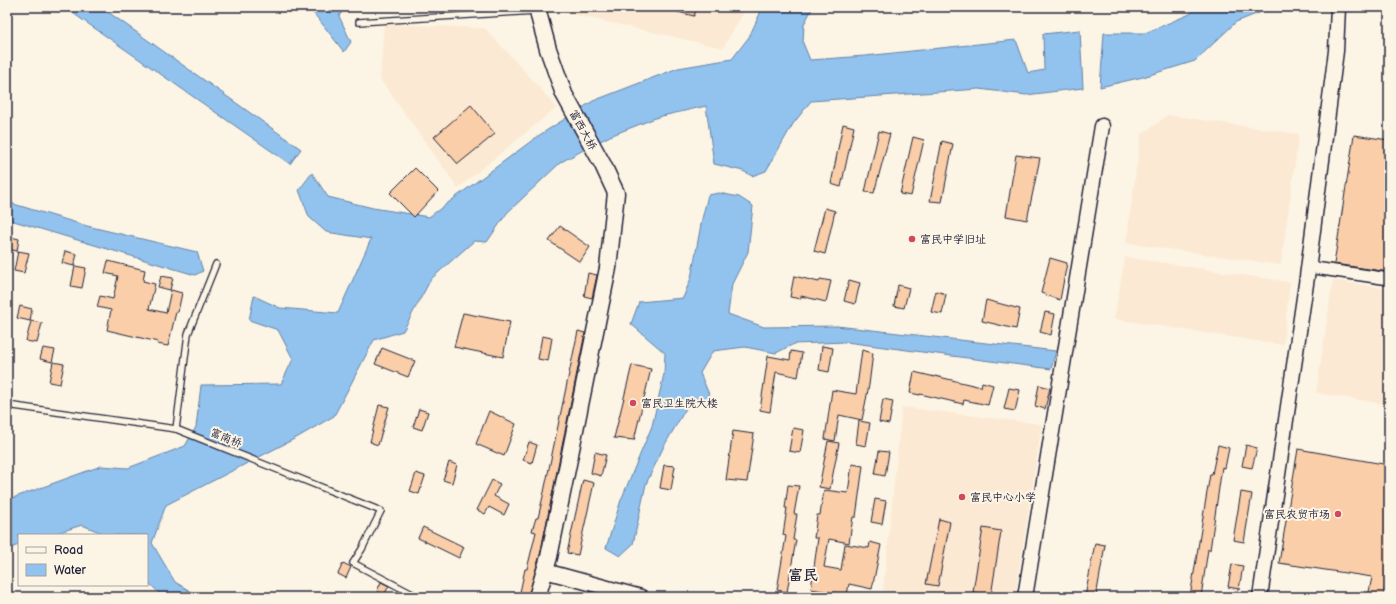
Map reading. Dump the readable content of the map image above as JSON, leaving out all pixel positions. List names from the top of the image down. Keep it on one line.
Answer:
{"streets":{"main road":["富西大桥"],"lane":["富南桥"]},"districts":["富民"],"places":["富民中学旧址","富民卫生院大楼","富民中心小学","富民农贸市场"],"legend":["Road","Water"]}
